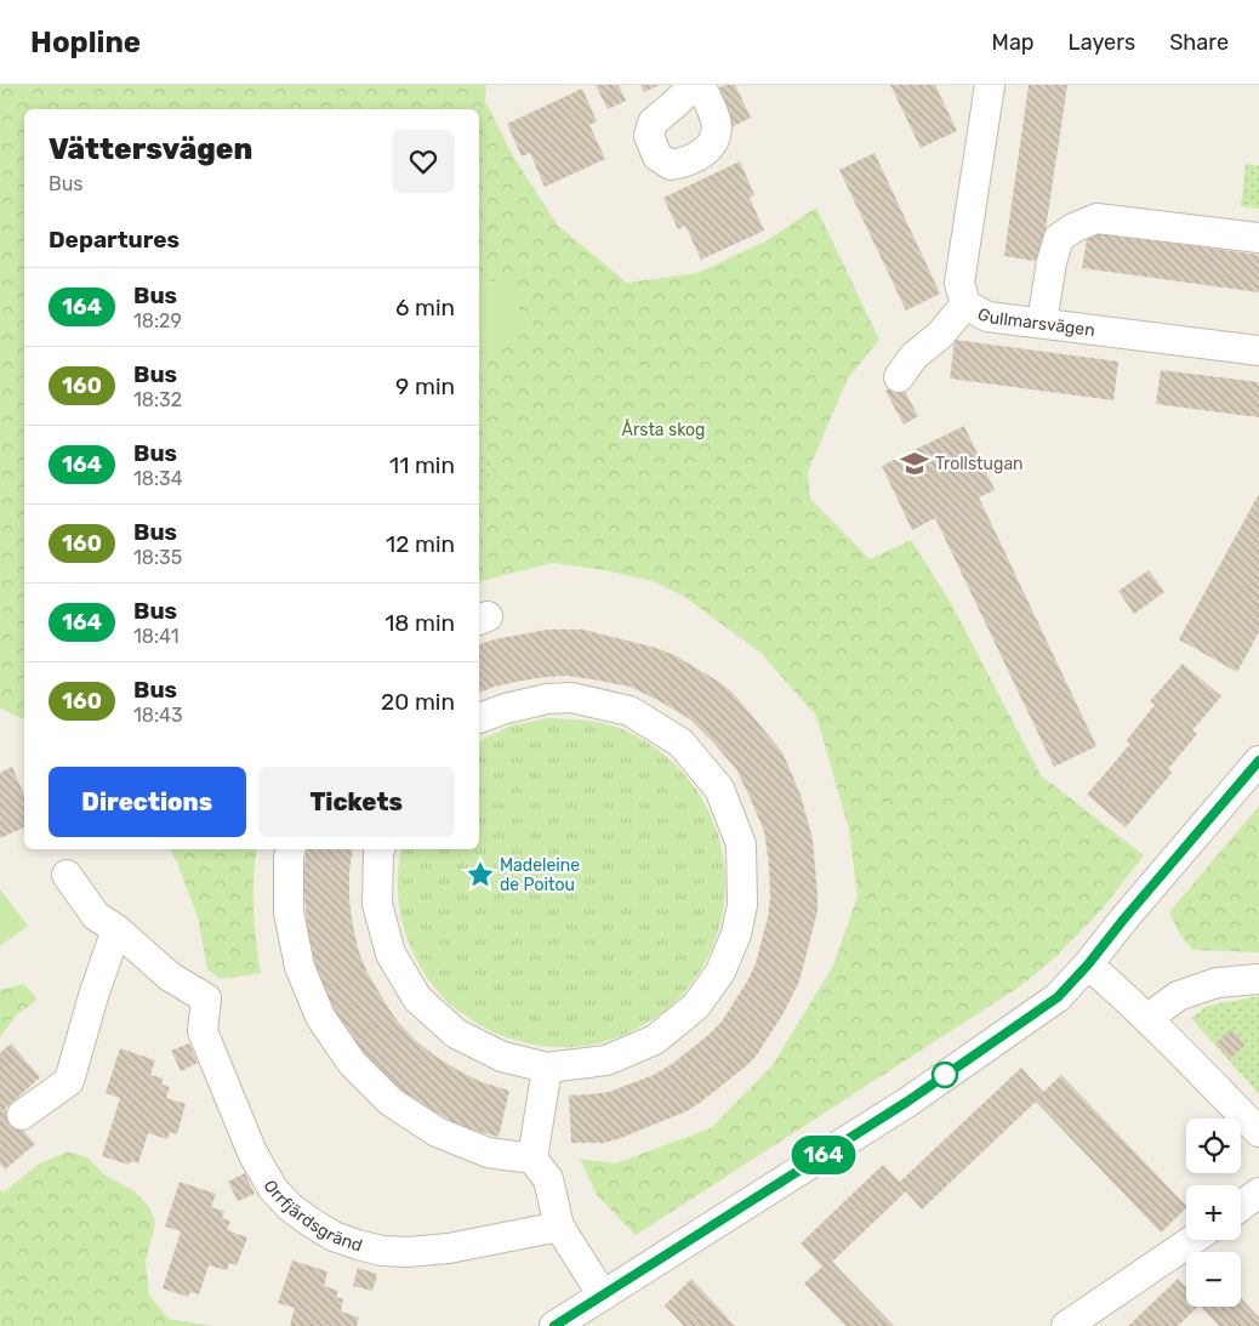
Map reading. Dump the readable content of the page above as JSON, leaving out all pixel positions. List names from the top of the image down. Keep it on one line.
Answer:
{"streets":{"street":["Gullmarsvägen","Orrfjärdsgränd"]},"parks":["Årsta skog"],"places":{"school or university":["Trollstugan"],"place":["Madeleine de Poitou"]},"lines":["bus line 164"],"page":{"header":"Hopline","nav":["Map","Layers","Share"],"on_map":"164","heading":[["Vättersvägen","Bus"],"Departures"],"list":[{"mark":"164","name":"Bus","note":"18:29","value":"6 min"},{"mark":"160","name":"Bus","note":"18:32","value":"9 min"},{"mark":"164","name":"Bus","note":"18:34","value":"11 min"},{"mark":"160","name":"Bus","note":"18:35","value":"12 min"},{"mark":"164","name":"Bus","note":"18:41","value":"18 min"},{"mark":"160","name":"Bus","note":"18:43","value":"20 min"}],"buttons":["Directions","Tickets"],"map_buttons":["+","−"]}}
